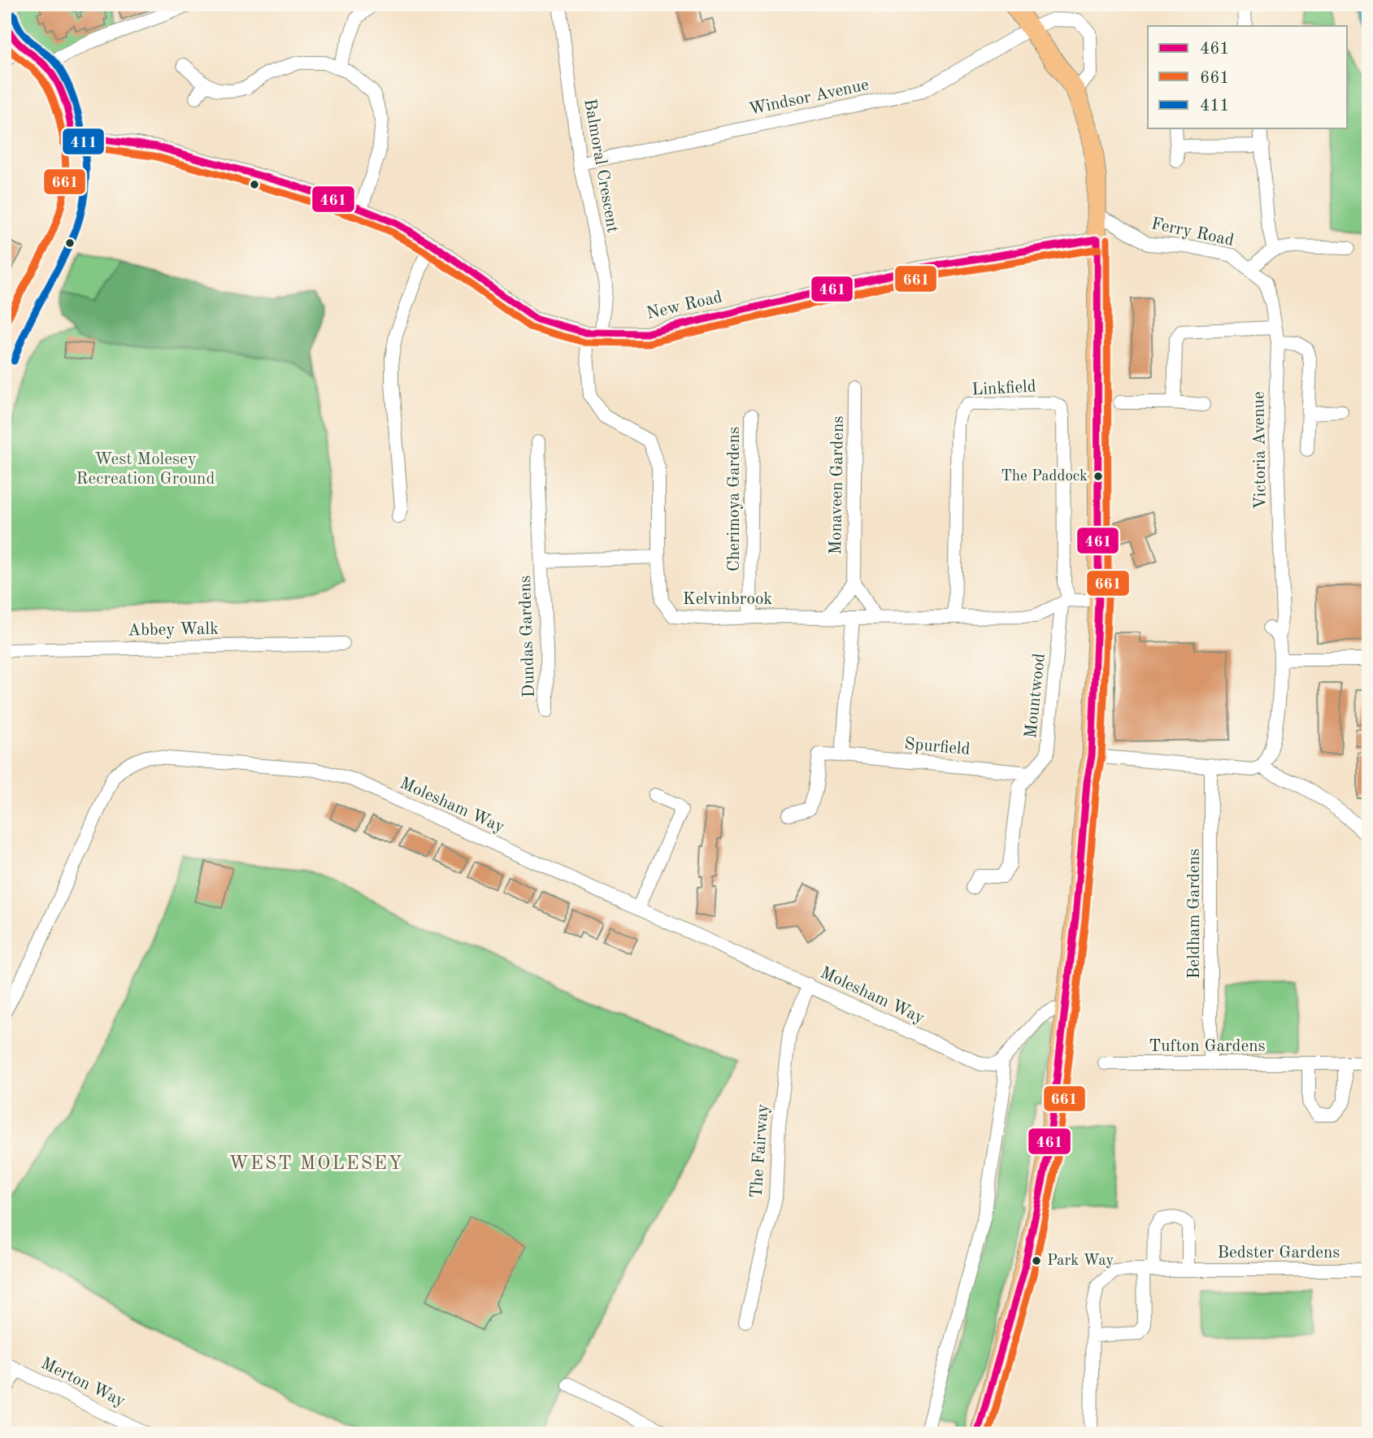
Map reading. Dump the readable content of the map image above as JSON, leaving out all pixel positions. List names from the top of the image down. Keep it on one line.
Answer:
{"streets":{"street":["Windsor Avenue","Balmoral Crescent","Ferry Road","New Road","Linkfield","Victoria Avenue","Monaveen Gardens","Cherimoya Gardens","Kelvinbrook","Abbey Walk","Dundas Gardens","Mountwood","Spurfield","Molesham Way","Beldham Gardens","Tufton Gardens","The Fairway","Bedster Gardens","Merton Way"]},"crossings":[["Windsor Avenue","Balmoral Crescent"],["Balmoral Crescent","New Road"],["Ferry Road","Victoria Avenue"],["New Road","Kelvinbrook"],["Linkfield","Kelvinbrook"],["Linkfield","Mountwood"],["Cherimoya Gardens","Kelvinbrook"],["Kelvinbrook","Dundas Gardens"],["Kelvinbrook","Mountwood"],["Mountwood","Spurfield"],["Molesham Way","The Fairway"],["Beldham Gardens","Tufton Gardens"]],"districts":["WEST MOLESEY"],"parks":["West Molesey Recreation Ground"],"places":["The Paddock","Park Way"],"lines":["transit line 411","transit line 461","transit line 661"],"legend":["461","661","411"]}
